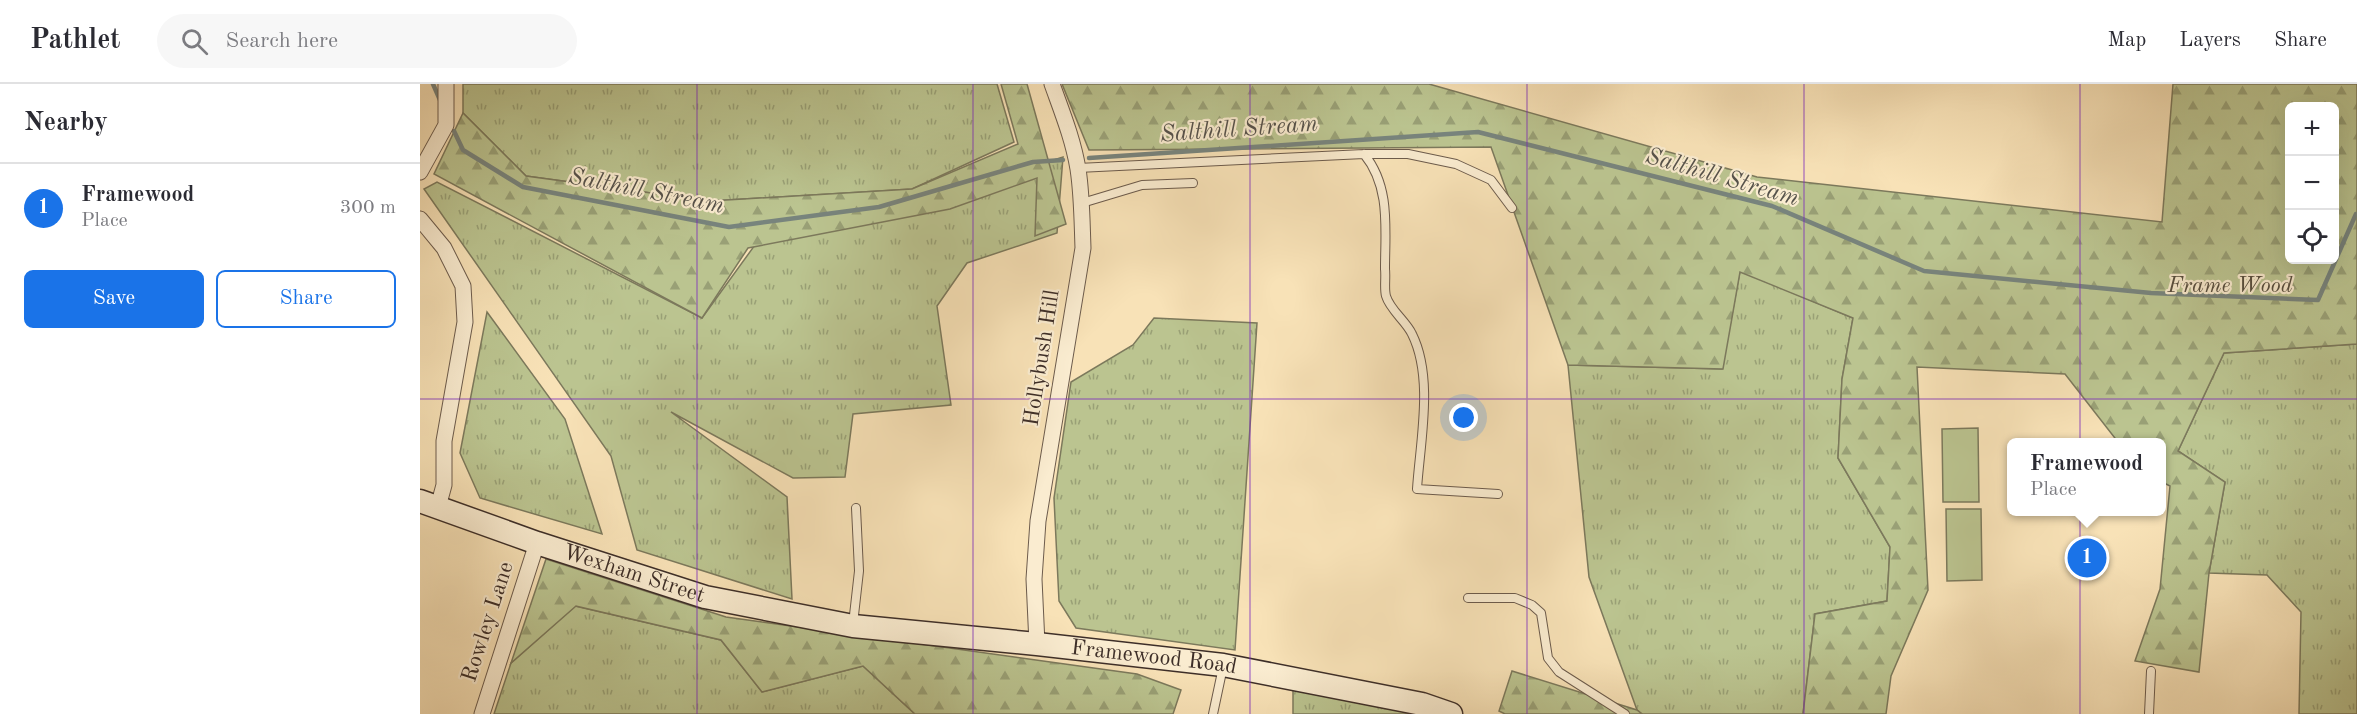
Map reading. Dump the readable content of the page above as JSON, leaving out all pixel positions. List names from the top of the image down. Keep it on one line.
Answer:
{"streets":{"street":["Hollybush Hill","Wexham Street","Rowley Lane","Framewood Road"]},"crossings":[["Hollybush Hill","Framewood Road"],["Wexham Street","Rowley Lane"],["Wexham Street","Framewood Road"]],"water":["Salthill Stream"],"parks":["Frame Wood"],"page":{"header":"Pathlet","search":"Search here","nav":["Map","Layers","Share"],"heading":"Nearby","map_buttons":["+","−"],"list":[{"mark":"1","name":"Framewood","note":"Place","value":"300 m"}],"buttons":["Save","Share"],"popup":["Framewood","Place"],"pins":"1"}}
